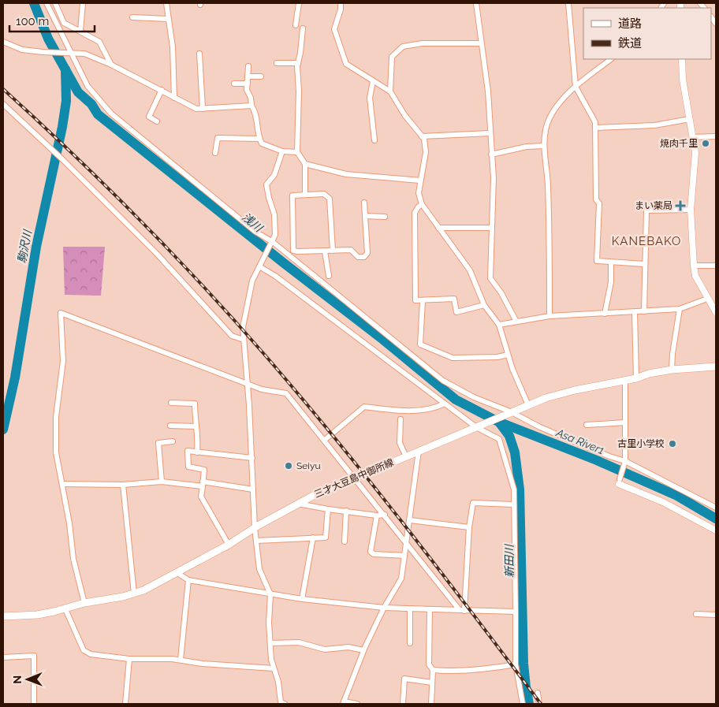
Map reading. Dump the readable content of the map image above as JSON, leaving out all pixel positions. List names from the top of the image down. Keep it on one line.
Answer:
{"streets":{"main road":["三才大豆島中御所線"]},"districts":["KANEBAKO"],"water":["浅川","駒沢川","Asa River1","新田川"],"places":{"other":["焼肉千里","古里小学校","Seiyu"],"health":["まい薬局"]},"legend":["道路","鉄道"],"scale_bar":"100 m","north":"left"}
